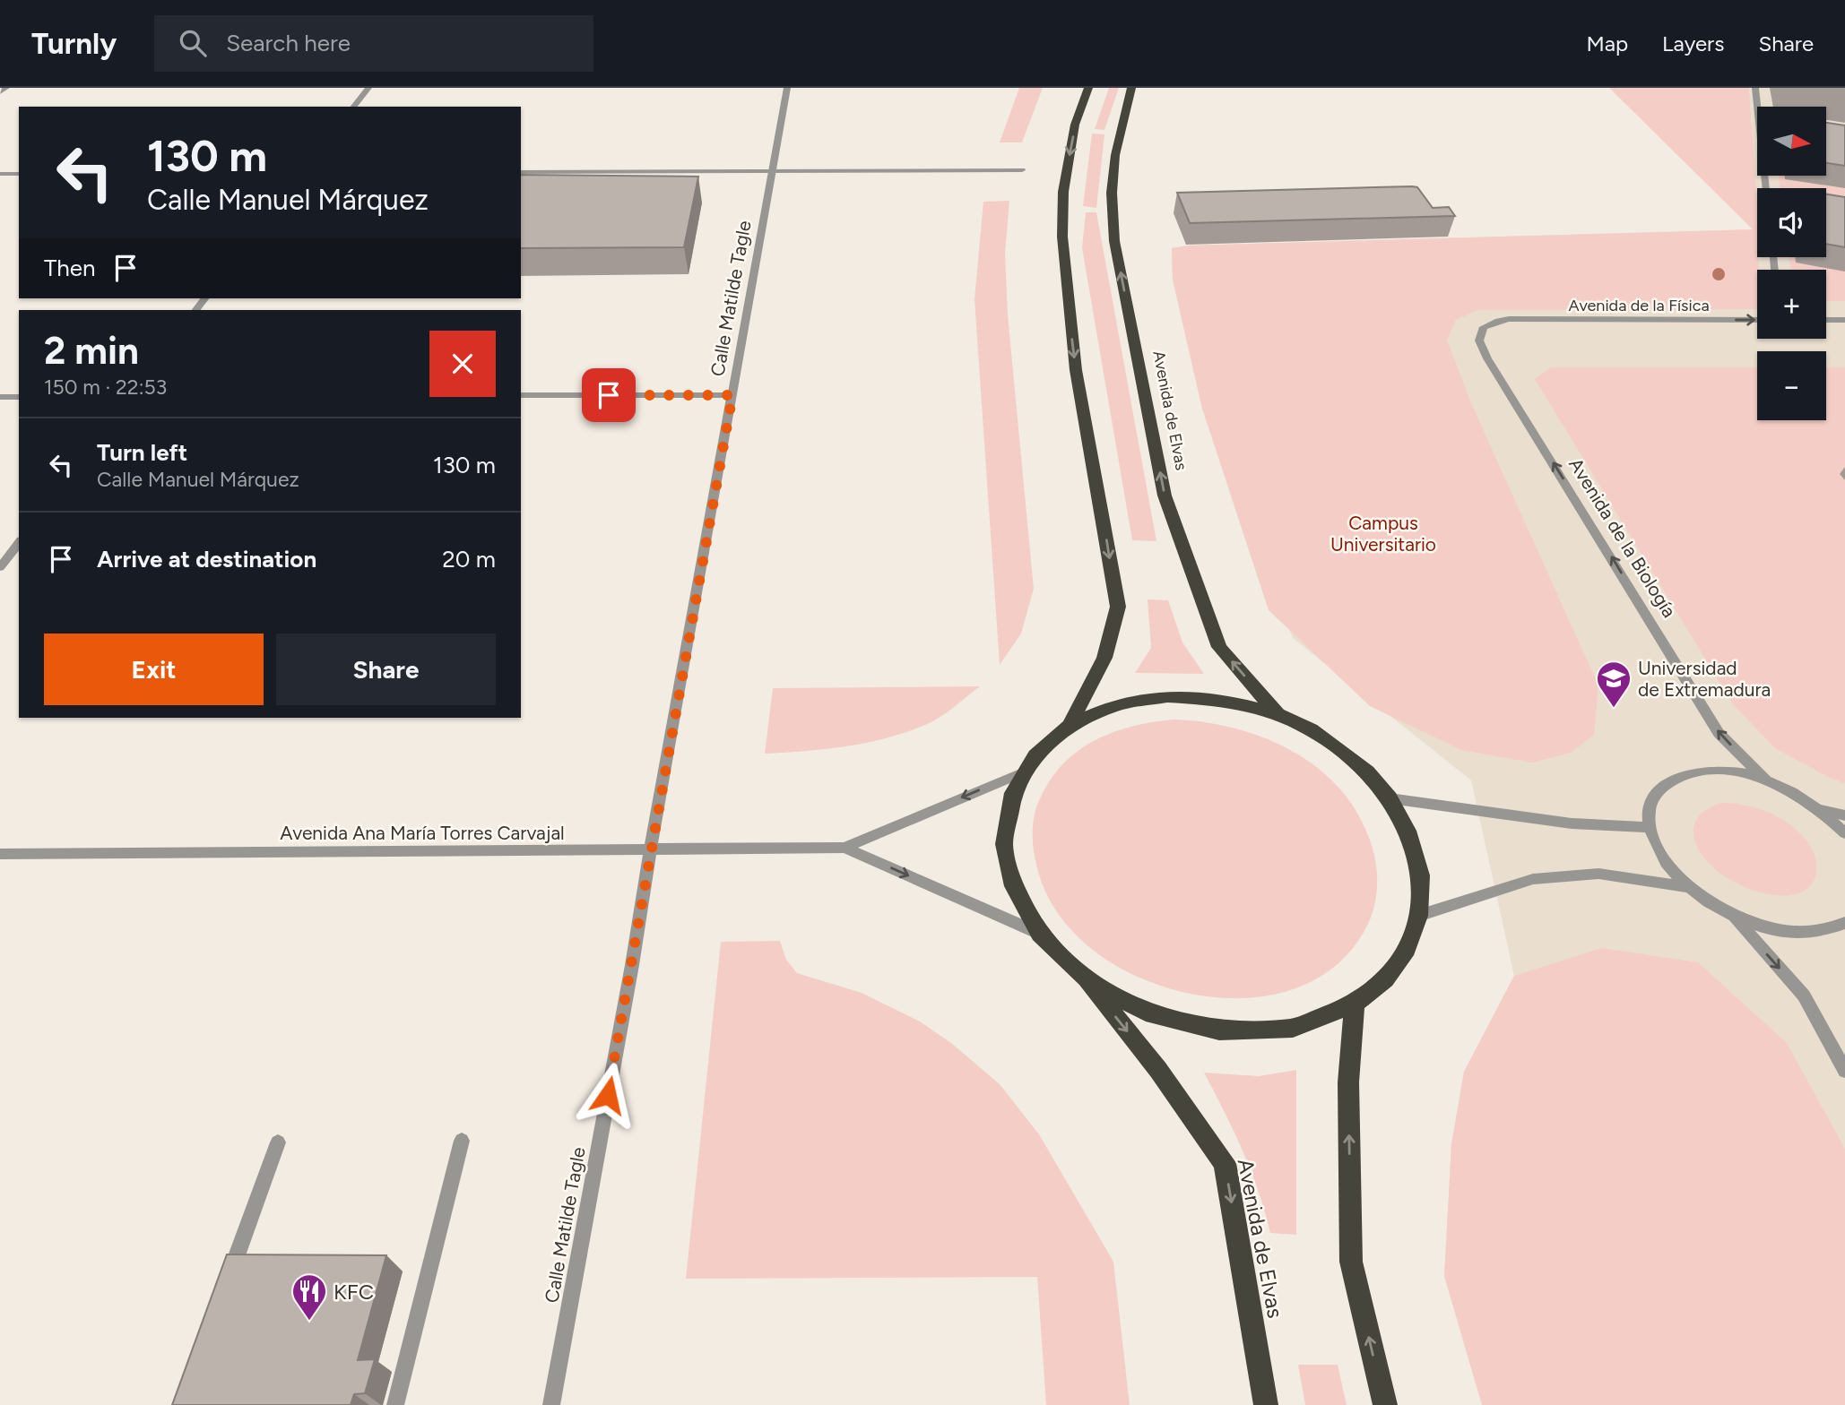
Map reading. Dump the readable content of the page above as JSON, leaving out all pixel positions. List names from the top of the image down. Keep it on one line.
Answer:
{"streets":{"highway":["Avenida de Elvas"],"street":["Calle Matilde Tagle","Avenida de la Física","Avenida de la Biología","Avenida Ana María Torres Carvajal"]},"crossings":[["Calle Matilde Tagle","Avenida Ana María Torres Carvajal"],["Avenida de la Física","Avenida de la Biología"]],"one_way":["Avenida de la Física","Avenida de la Biología"],"parks":["Campus Universitario"],"places":{"school or university":["Universidad de Extremadura"],"restaurant":["KFC"]},"north":"right","page":{"header":"Turnly","search":"Search here","nav":["Map","Layers","Share"],"map_buttons":["+","−"],"turn":["130 m","Calle Manuel Márquez"],"then":"Then","heading":["2 min","150 m · 22:53"],"list":[{"name":"Turn left","note":"Calle Manuel Márquez","value":"130 m"},{"name":"Arrive at destination","value":"20 m"}],"buttons":["Exit","Share"]}}
